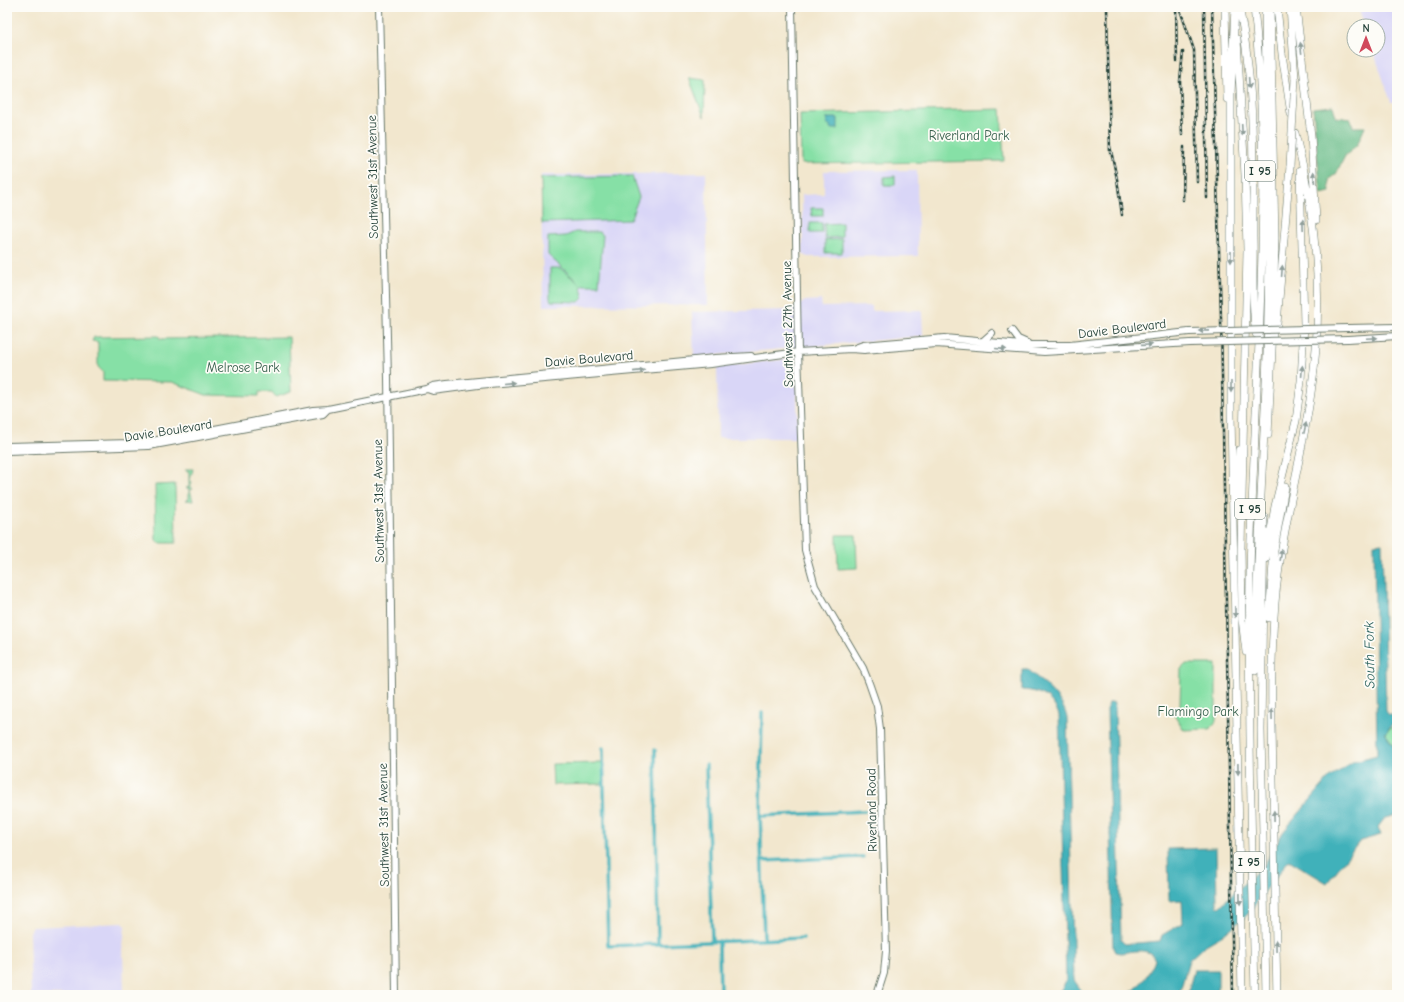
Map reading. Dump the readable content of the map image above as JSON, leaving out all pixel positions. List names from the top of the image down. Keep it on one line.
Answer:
{"streets":{"highway":["I 95"],"main road":["Southwest 31st Avenue","Southwest 27th Avenue","Davie Boulevard","Riverland Road"]},"crossings":[["Southwest 31st Avenue","Davie Boulevard"],["Southwest 27th Avenue","Davie Boulevard"],["Southwest 27th Avenue","Riverland Road"]],"water":["South Fork"],"parks":["Riverland Park","Melrose Park","Flamingo Park"],"north":"top"}
